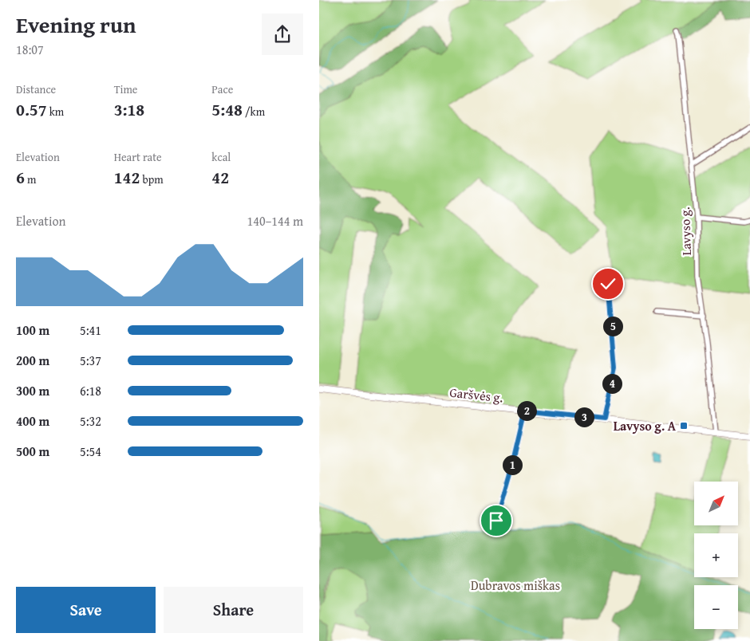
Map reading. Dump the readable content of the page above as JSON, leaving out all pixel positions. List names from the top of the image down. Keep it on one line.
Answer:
{"streets":{"main road":["Garšvės g."],"street":["Lavyso g."]},"crossings":[["Lavyso g.","Garšvės g."]],"parks":["Dubravos miškas"],"places":{"transit":["Lavyso g. A"]},"north":"top right","page":{"heading":["Evening run","18:07"],"stats":[["Distance","0.57 km"],["Time","3:18"],["Pace","5:48 /km"],["Elevation","6 m"],["Heart rate","142 bpm"],["kcal","42"]],"chart":["Elevation","140–144 m"],"list":[{"name":"100 m","note":"5:41"},{"name":"200 m","note":"5:37"},{"name":"300 m","note":"6:18"},{"name":"400 m","note":"5:32"},{"name":"500 m","note":"5:54"}],"pins":["5","4","2","3","1"],"map_buttons":["+","−"],"buttons":["Save","Share"]}}
